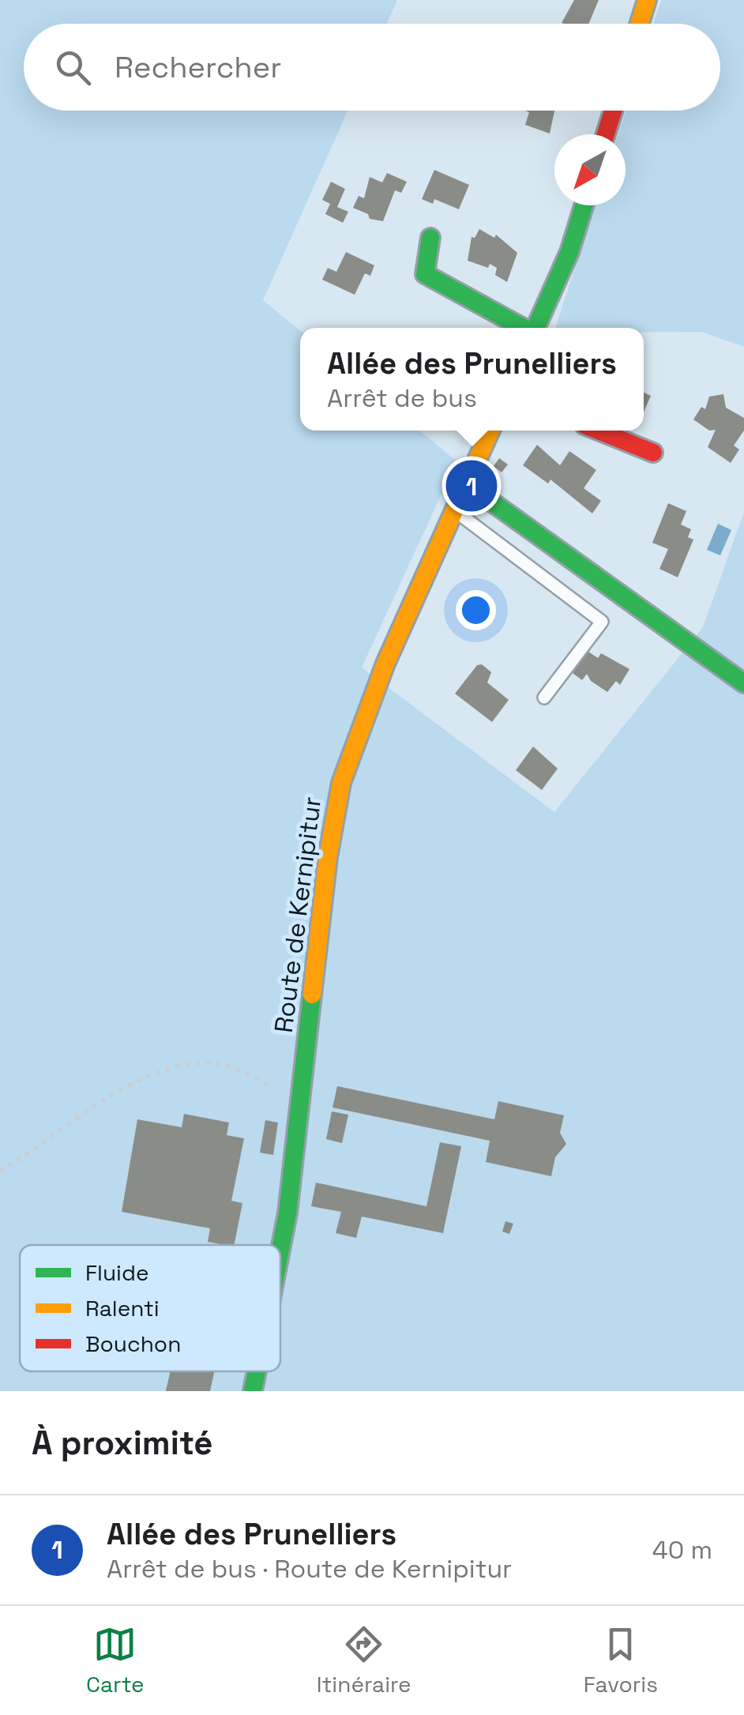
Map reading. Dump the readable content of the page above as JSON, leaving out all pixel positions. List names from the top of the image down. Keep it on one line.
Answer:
{"streets":{"street":["Route de Kernipitur"]},"legend":["Fluide","Ralenti","Bouchon"],"north":"bottom left","page":{"search":"Rechercher","popup":["Allée des Prunelliers","Arrêt de bus"],"pins":"1","heading":"À proximité","list":[{"mark":"1","name":"Allée des Prunelliers","note":"Arrêt de bus · Route de Kernipitur","value":"40 m"}],"nav":["Carte","Itinéraire","Favoris"]}}
